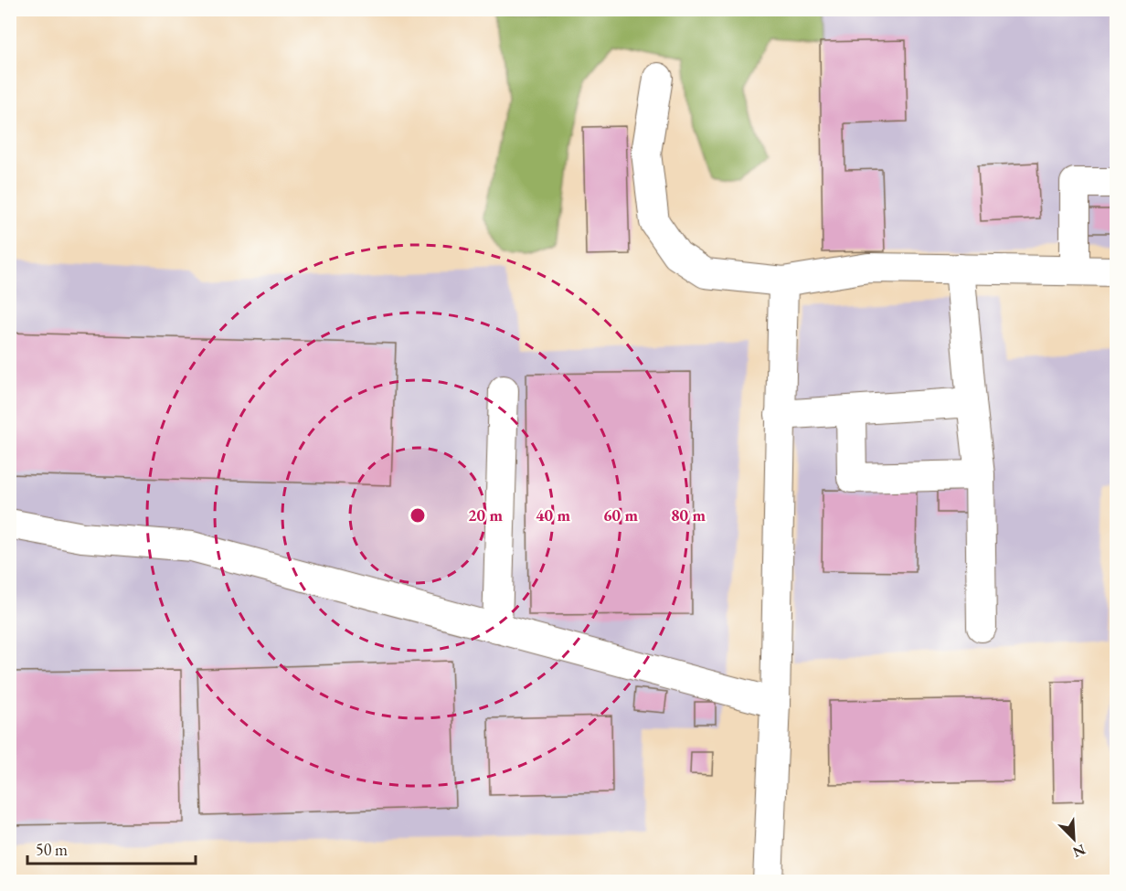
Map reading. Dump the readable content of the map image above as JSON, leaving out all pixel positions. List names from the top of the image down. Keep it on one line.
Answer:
{"scale_bar":"50 m","north":"bottom right","rings":["20 m","40 m","60 m","80 m"]}
